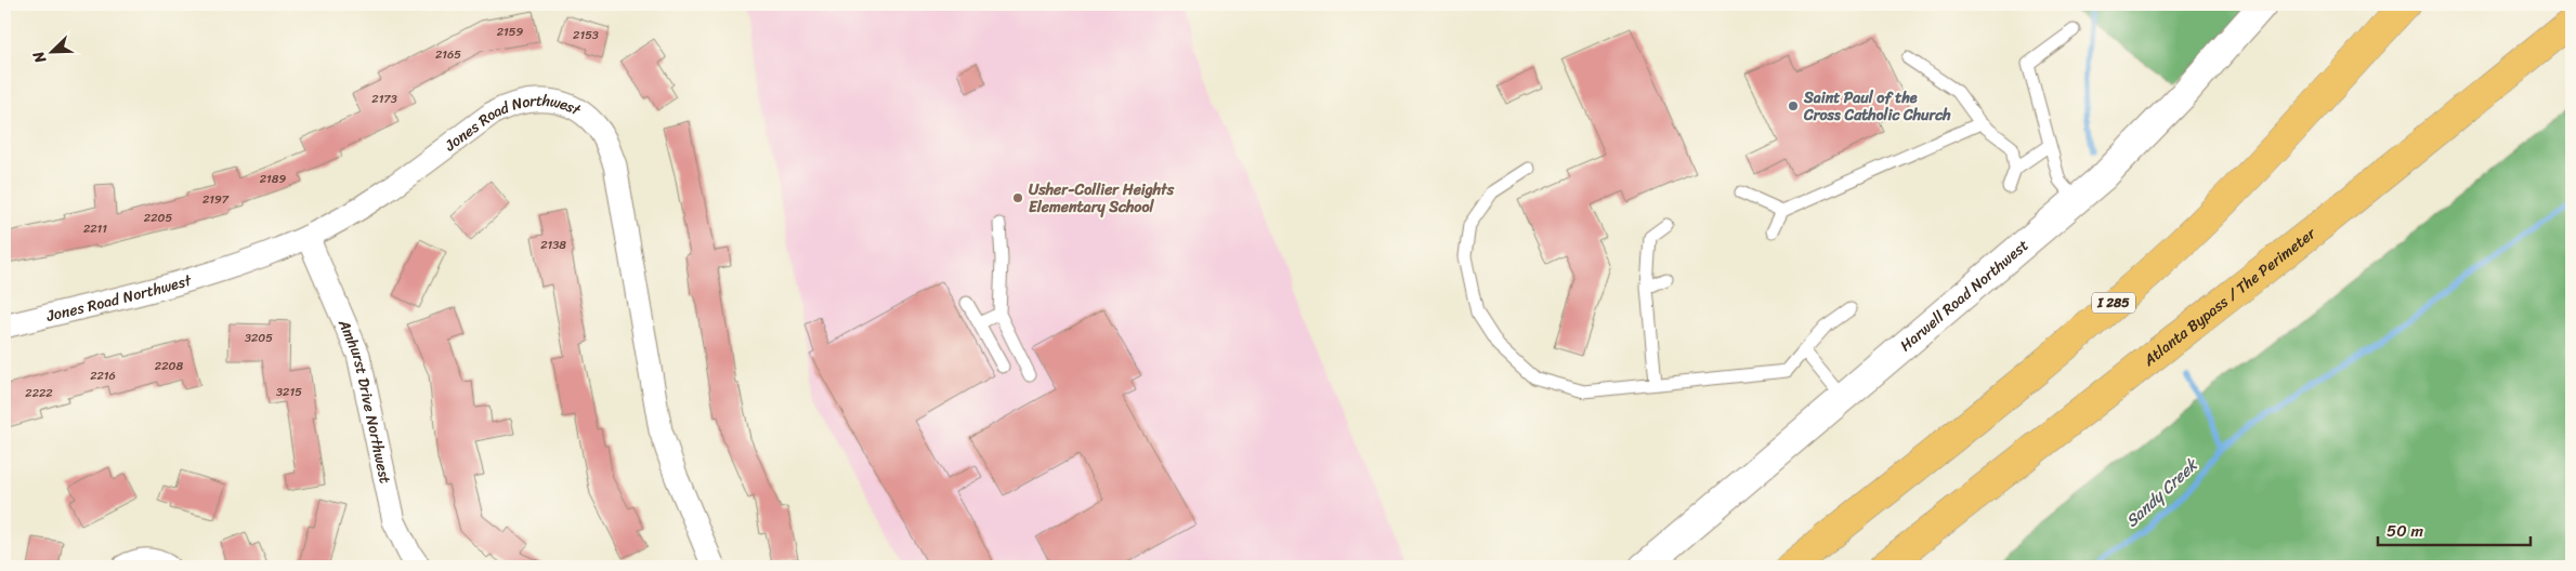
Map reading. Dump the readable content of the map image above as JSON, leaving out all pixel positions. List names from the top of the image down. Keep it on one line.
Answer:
{"streets":{"highway":["Atlanta Bypass / The Perimeter","I 285"],"street":["Jones Road Northwest","Harwell Road Northwest","Amhurst Drive Northwest"]},"crossings":[["Jones Road Northwest","Amhurst Drive Northwest"]],"water":["Sandy Creek"],"places":["Saint Paul of the Cross Catholic Church","Usher-Collier Heights Elementary School"],"house_numbers":["2159","2153","2165","2173","2189","2197","2205","2211","2138","3205","2208","2216","3215","2222"],"scale_bar":"50 m","north":"bottom left"}
